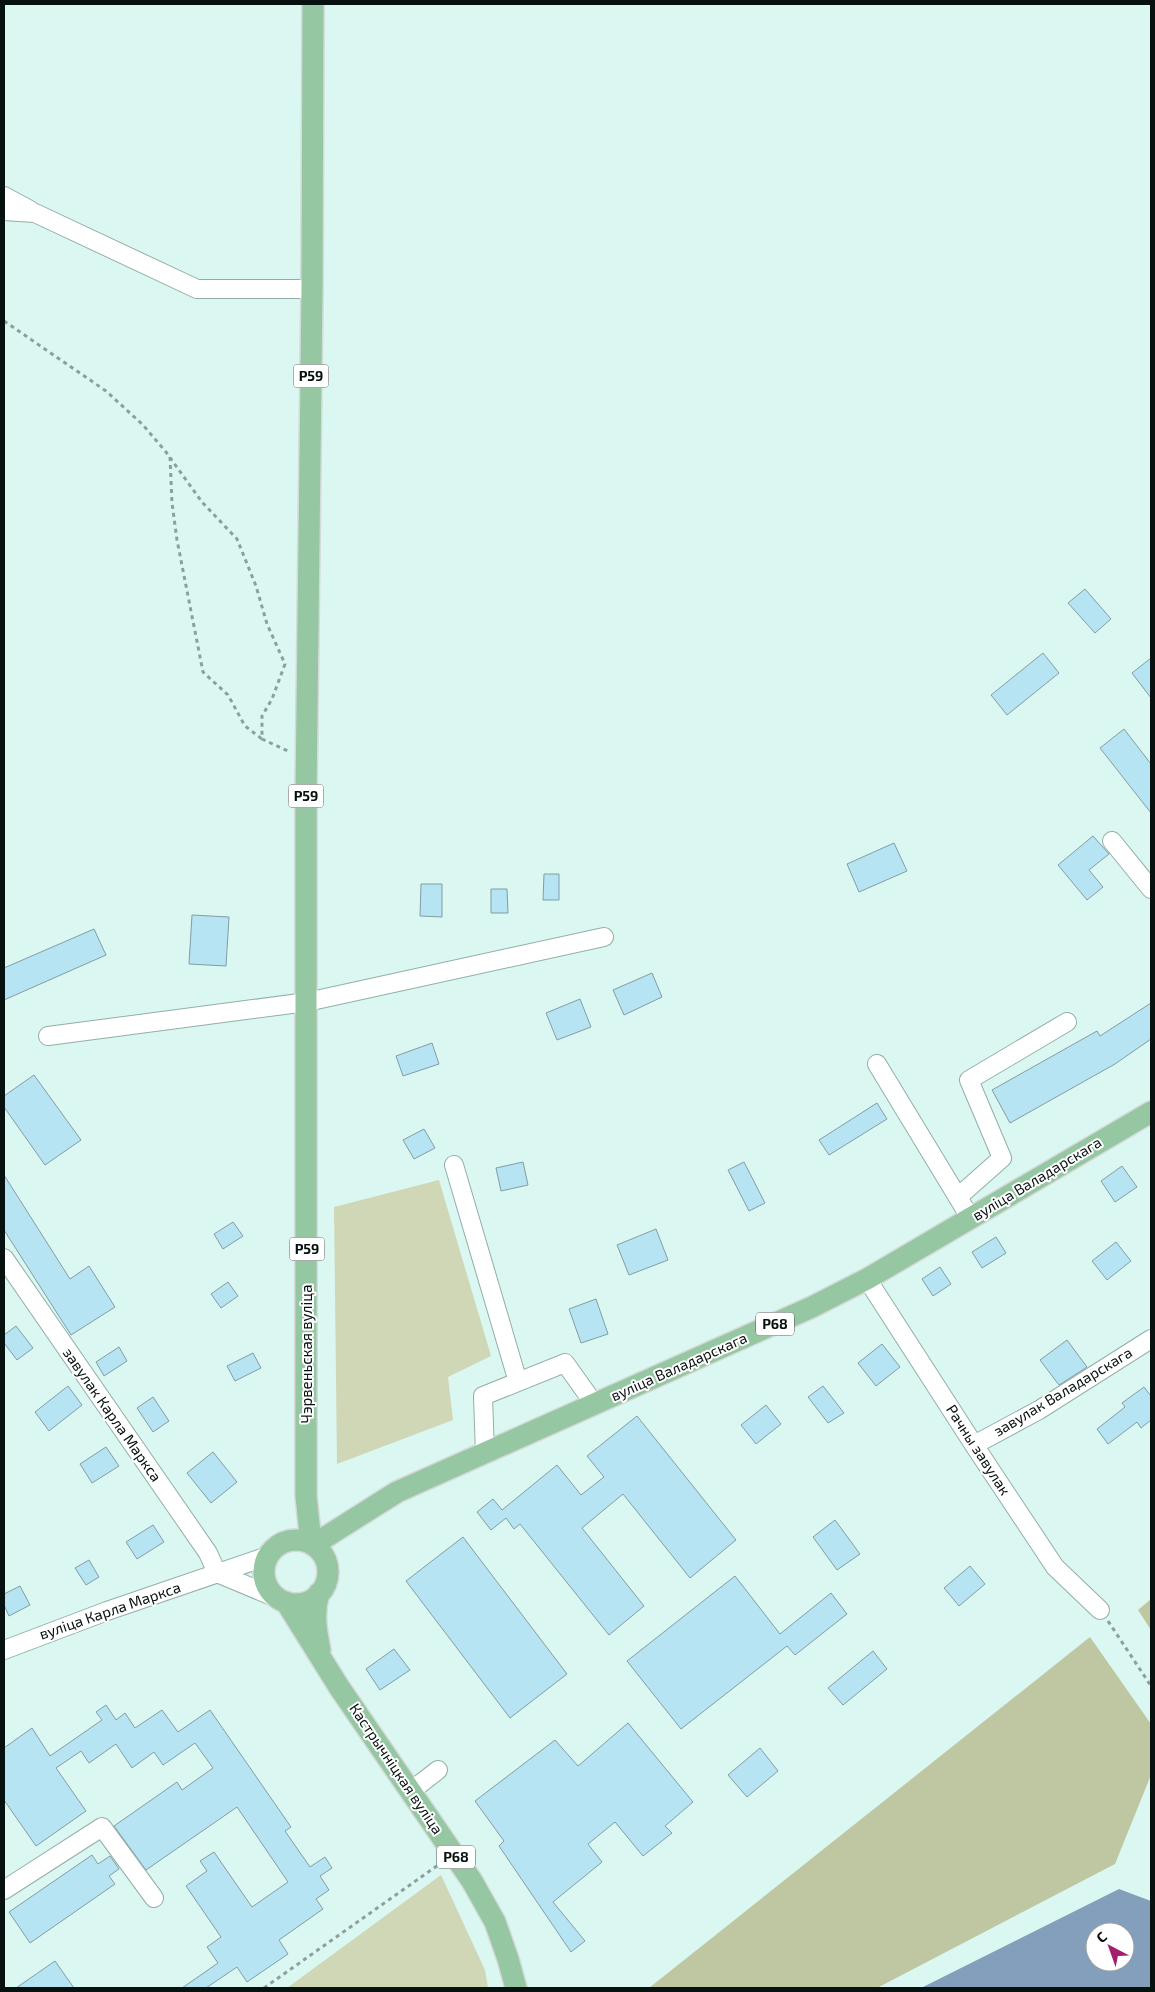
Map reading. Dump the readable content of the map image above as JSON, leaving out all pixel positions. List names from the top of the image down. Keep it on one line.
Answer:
{"streets":{"main road":["Р59","вуліца Валадарскага","Р68","Чэрвеньская вуліца","Кастрычніцкая вуліца"],"street":["завулак Валадарскага","завулак Карла Маркса","Рачны завулак","вуліца Карла Маркса"]},"crossings":[["Р59","Чэрвеньская вуліца"],["вуліца Валадарскага","Р68"],["вуліца Валадарскага","Чэрвеньская вуліца"],["вуліца Валадарскага","Рачны завулак"],["вуліца Валадарскага","вуліца Карла Маркса"],["вуліца Валадарскага","Кастрычніцкая вуліца"],["Р68","Чэрвеньская вуліца"],["Р68","вуліца Карла Маркса"],["Р68","Кастрычніцкая вуліца"],["Чэрвеньская вуліца","вуліца Карла Маркса"],["Чэрвеньская вуліца","Кастрычніцкая вуліца"],["завулак Валадарскага","Рачны завулак"],["завулак Карла Маркса","вуліца Карла Маркса"],["вуліца Карла Маркса","Кастрычніцкая вуліца"]],"north":"top left"}
